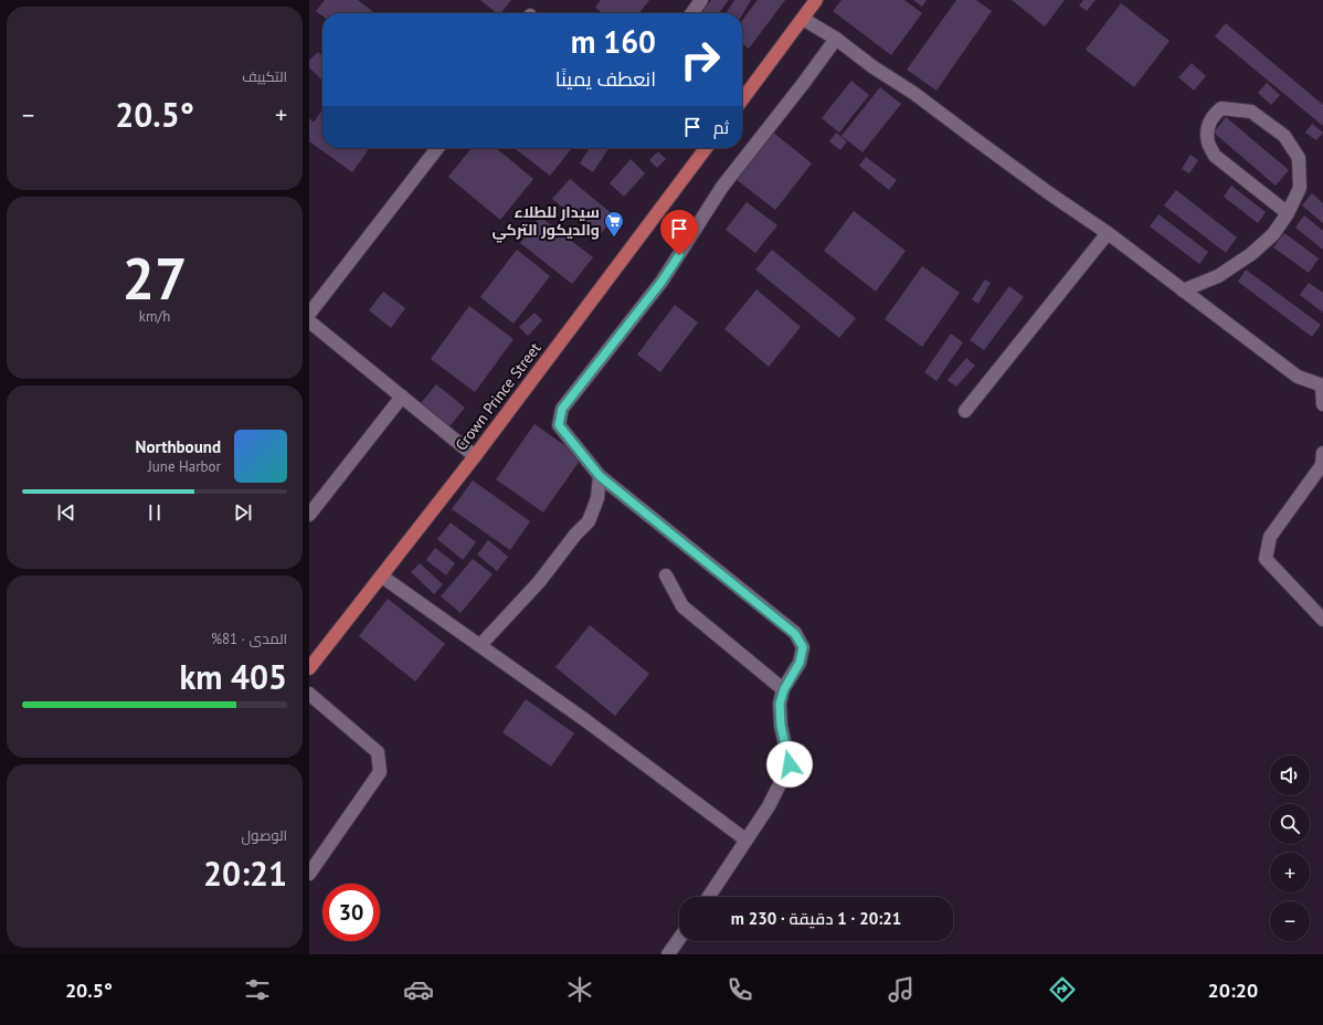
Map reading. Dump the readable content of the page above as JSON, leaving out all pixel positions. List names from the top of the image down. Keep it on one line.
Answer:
{"streets":{"main road":["Crown Prince Street"]},"places":{"supermarket":["سيدار للطلاء والديكور التركي"]},"page":{"tile":["التكييف",["27","km/h"],["المدى · 81%","405 km"],["الوصول","20:21"]],"turn":["160 m","انعطف يمينًا"],"heat":["−","20.5°","+"],"then":"ثم","song":["Northbound","June Harbor"],"map_buttons":["+","−"],"limit":"30","trip":"20:21 · 1 دقيقة · 230 m","tabs":["20:20","20.5°"]}}
